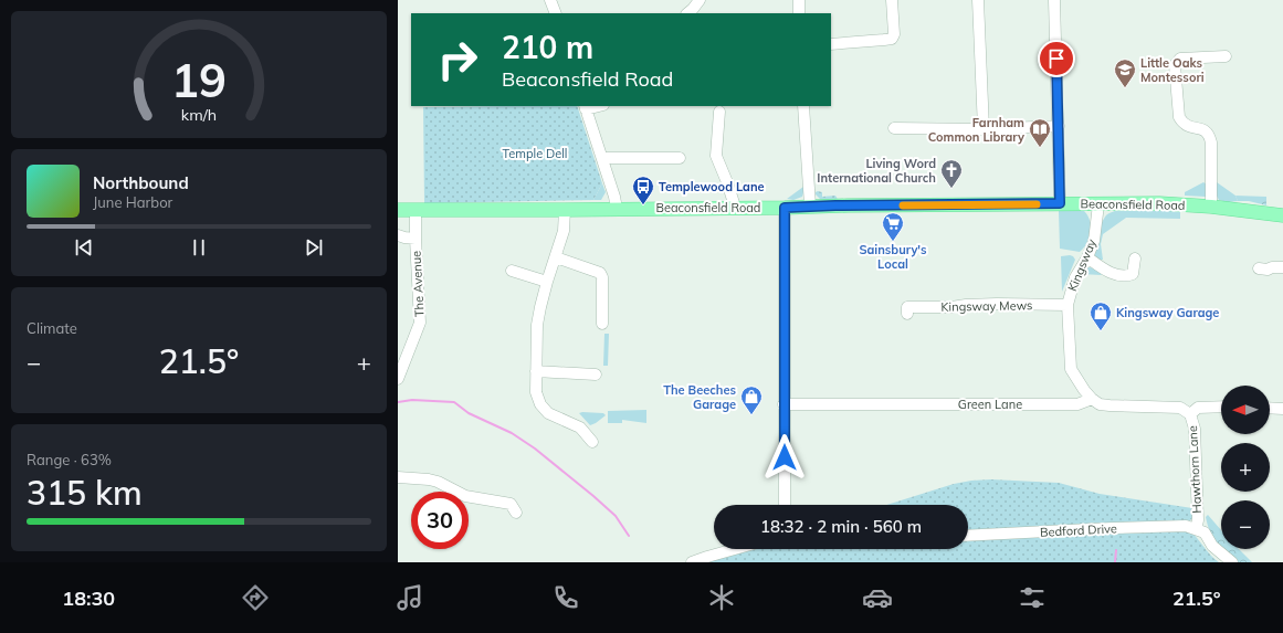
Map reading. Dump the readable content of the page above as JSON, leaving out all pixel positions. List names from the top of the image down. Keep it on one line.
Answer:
{"streets":{"main road":["Beaconsfield Road"],"street":["Kingsway","The Avenue","Kingsway Mews","Green Lane","Hawthorn Lane","Bedford Drive"]},"crossings":[["Beaconsfield Road","Kingsway"],["Beaconsfield Road","The Avenue"],["Kingsway","Kingsway Mews"],["Kingsway","Green Lane"],["Hawthorn Lane","Bedford Drive"]],"parks":["Temple Dell"],"places":{"school or university":["Little Oaks Montessori"],"library":["Farnham Common Library"],"church":["Living Word International Church"],"bus stop":["Templewood Lane"],"supermarket":["Sainsbury's Local"],"shop":["Kingsway Garage","The Beeches Garage"]},"north":"left","page":{"turn":["210 m","Beaconsfield Road"],"song":["Northbound","June Harbor"],"tile":["Climate",["Range · 63%","315 km"]],"heat":["−","21.5°","+"],"map_buttons":["+","−"],"limit":"30","trip":"18:32 · 2 min · 560 m","tabs":["18:30","21.5°"],"gauge":["19","km/h"]}}
